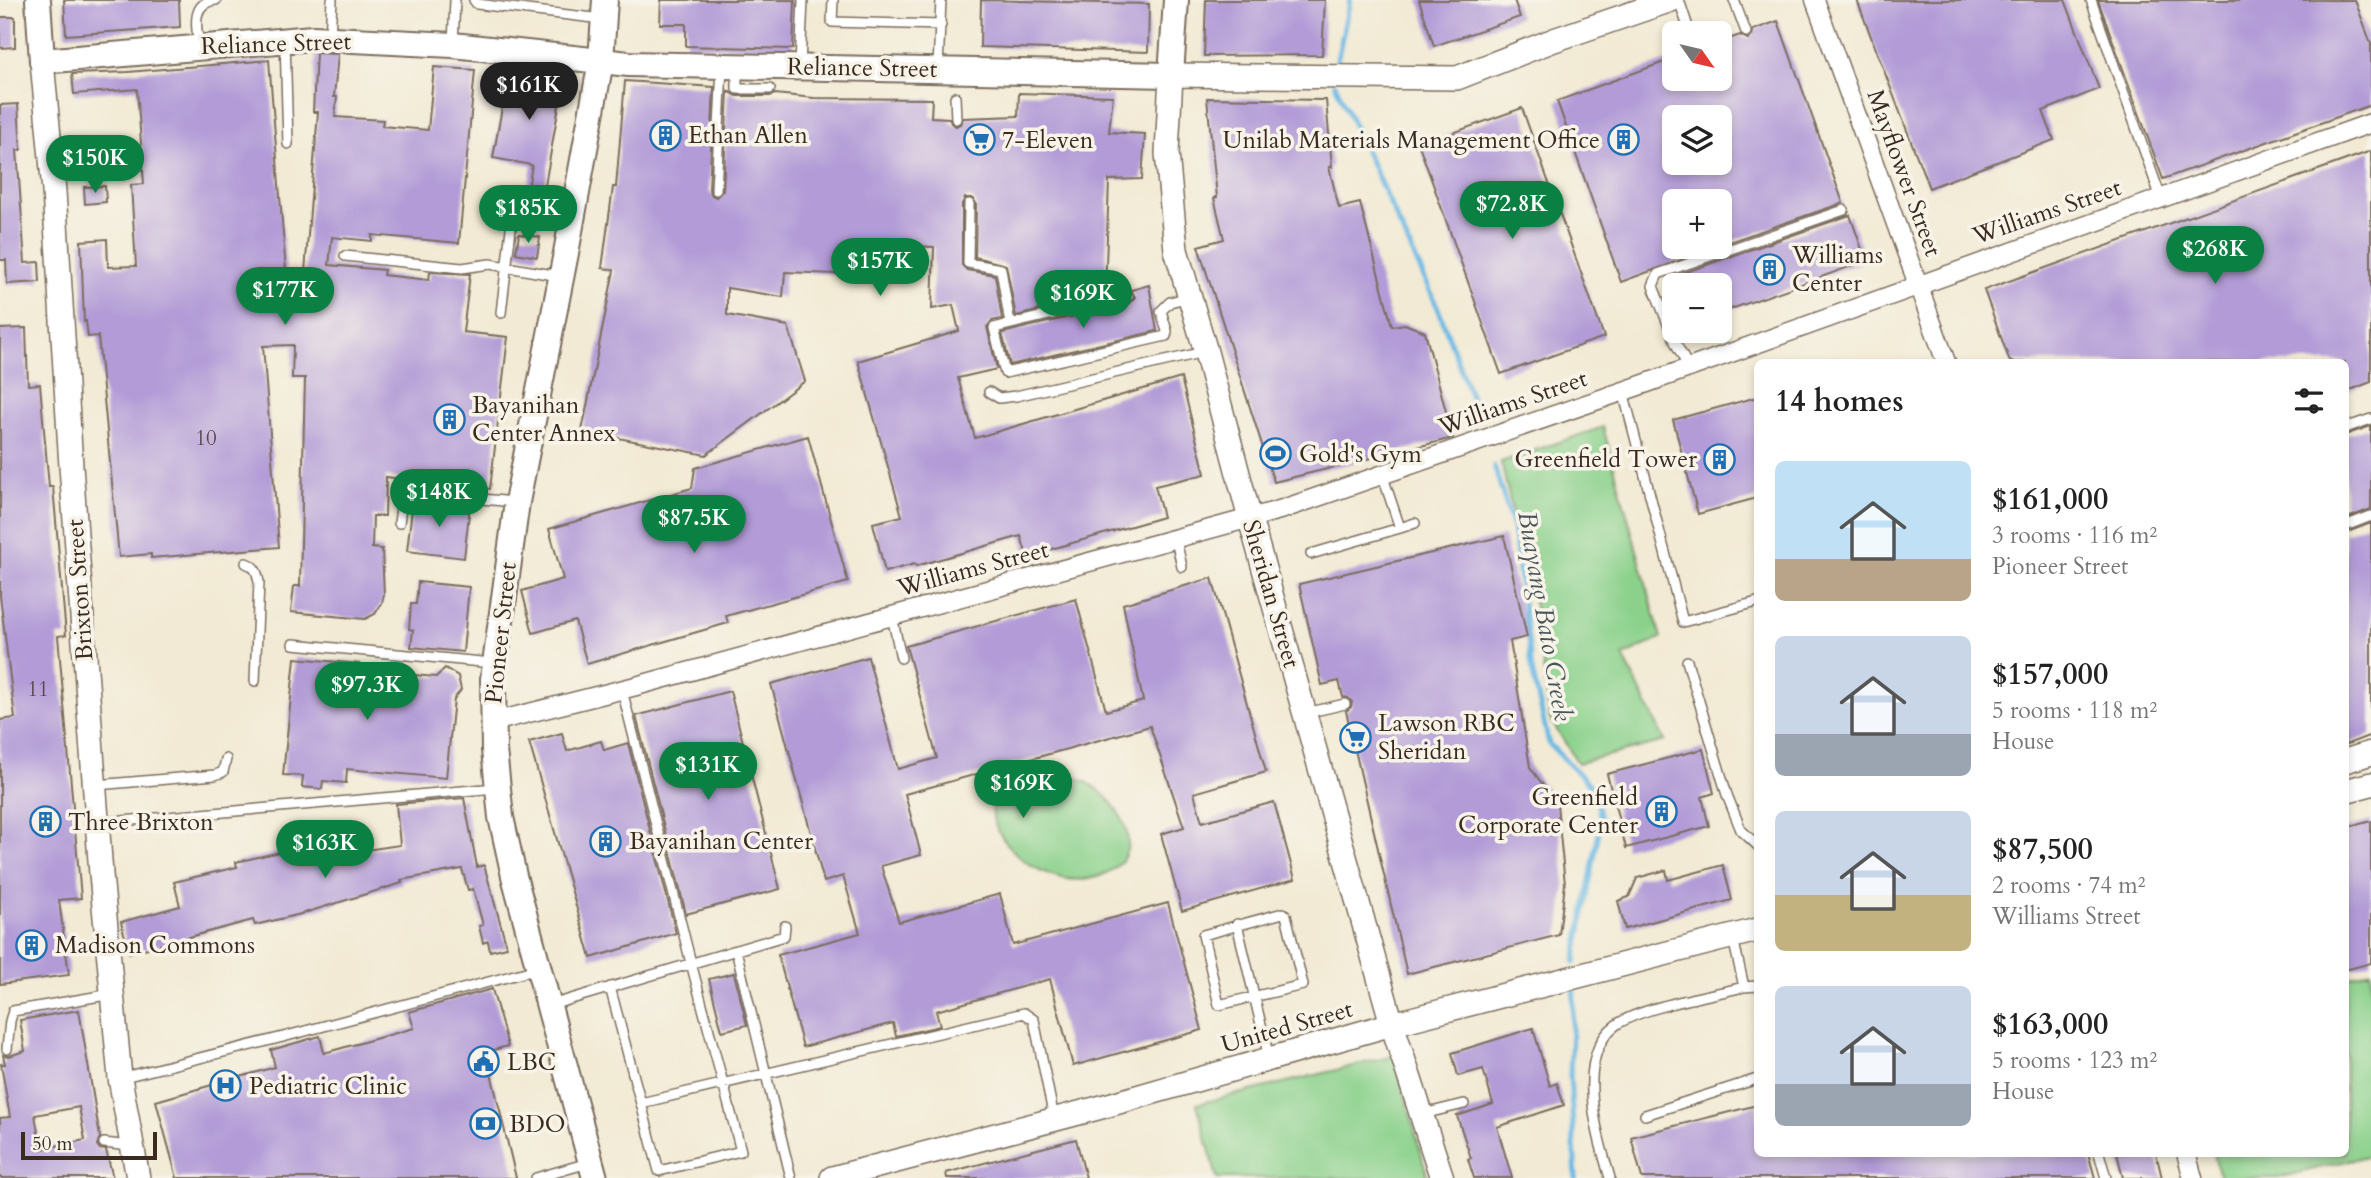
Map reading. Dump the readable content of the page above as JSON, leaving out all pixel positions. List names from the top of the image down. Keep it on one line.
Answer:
{"streets":{"main road":["Reliance Street","Brixton Street","Sheridan Street","Pioneer Street"],"street":["Mayflower Street","Williams Street","United Street"]},"crossings":[["Reliance Street","Brixton Street"],["Reliance Street","Sheridan Street"],["Reliance Street","Pioneer Street"],["Mayflower Street","Williams Street"],["Williams Street","Sheridan Street"],["Williams Street","Pioneer Street"],["Sheridan Street","United Street"]],"water":["Buayang Bato Creek"],"places":{"building":["Ethan Allen","Unilab Materials Management Office","Williams Center","Bayanihan Center Annex","Greenfield Tower","Greenfield Corporate Center","Three Brixton","Bayanihan Center","Madison Commons"],"supermarket":["7-Eleven","Lawson RBC Sheridan"],"sports":["Gold's Gym"],"public building":["LBC"],"hospital":["Pediatric Clinic"],"bank":["BDO"]},"house_numbers":["10","11"],"scale_bar":"50 m","north":"bottom right","page":{"map_buttons":["+","−"],"price":["$161K","$150K","$72.8K","$185K","$268K","$157K","$177K","$169K","$148K","$87.5K","$97.3K","$131K","$169K","$163K"],"heading":"14 homes","list":[{"name":"$161,000","note":"3 rooms · 116 m² · Pioneer Street"},{"name":"$157,000","note":"5 rooms · 118 m² · House"},{"name":"$87,500","note":"2 rooms · 74 m² · Williams Street"},{"name":"$163,000","note":"5 rooms · 123 m² · House"}],"scale":"50 m"}}
